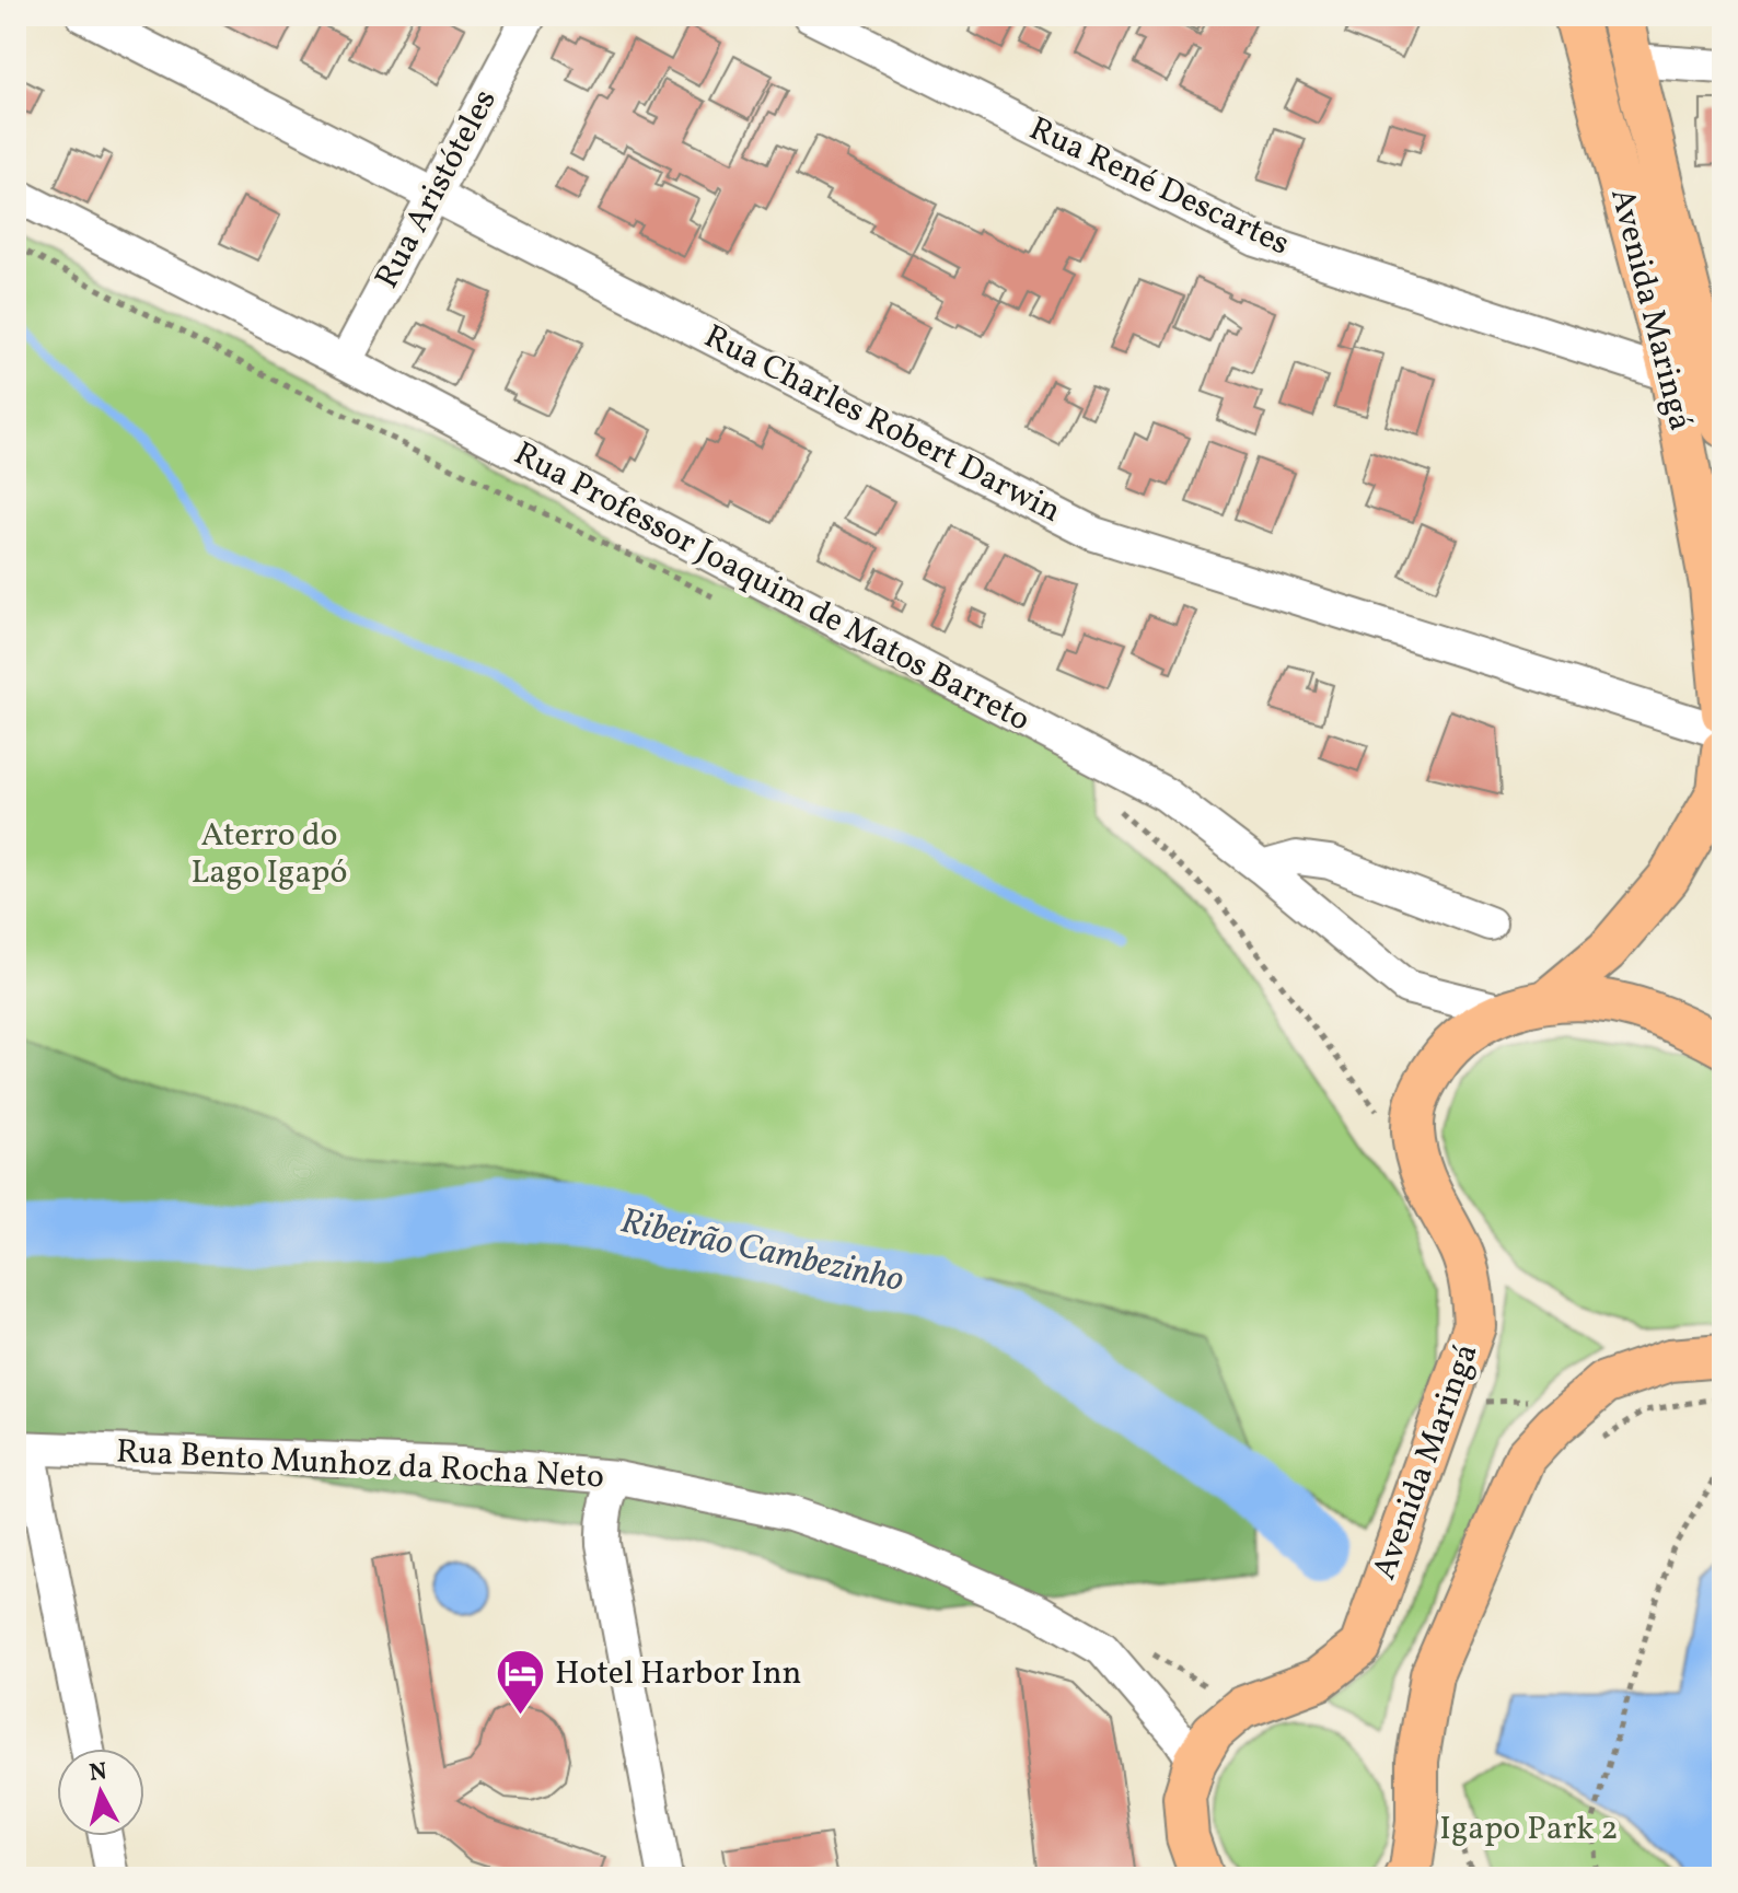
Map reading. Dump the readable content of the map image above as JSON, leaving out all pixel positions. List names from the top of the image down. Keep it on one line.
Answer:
{"streets":{"main road":["Avenida Maringá"],"street":["Rua René Descartes","Rua Aristóteles","Rua Charles Robert Darwin","Rua Professor Joaquim de Matos Barreto","Rua Bento Munhoz da Rocha Neto"]},"crossings":[["Rua René Descartes","Avenida Maringá"],["Rua Aristóteles","Rua Charles Robert Darwin"],["Rua Aristóteles","Rua Professor Joaquim de Matos Barreto"],["Avenida Maringá","Rua Professor Joaquim de Matos Barreto"],["Avenida Maringá","Rua Bento Munhoz da Rocha Neto"]],"water":["Ribeirão Cambezinho"],"parks":["Aterro do Lago Igapó","Igapo Park 2"],"places":{"hotel":["Hotel Harbor Inn"]},"north":"top"}
